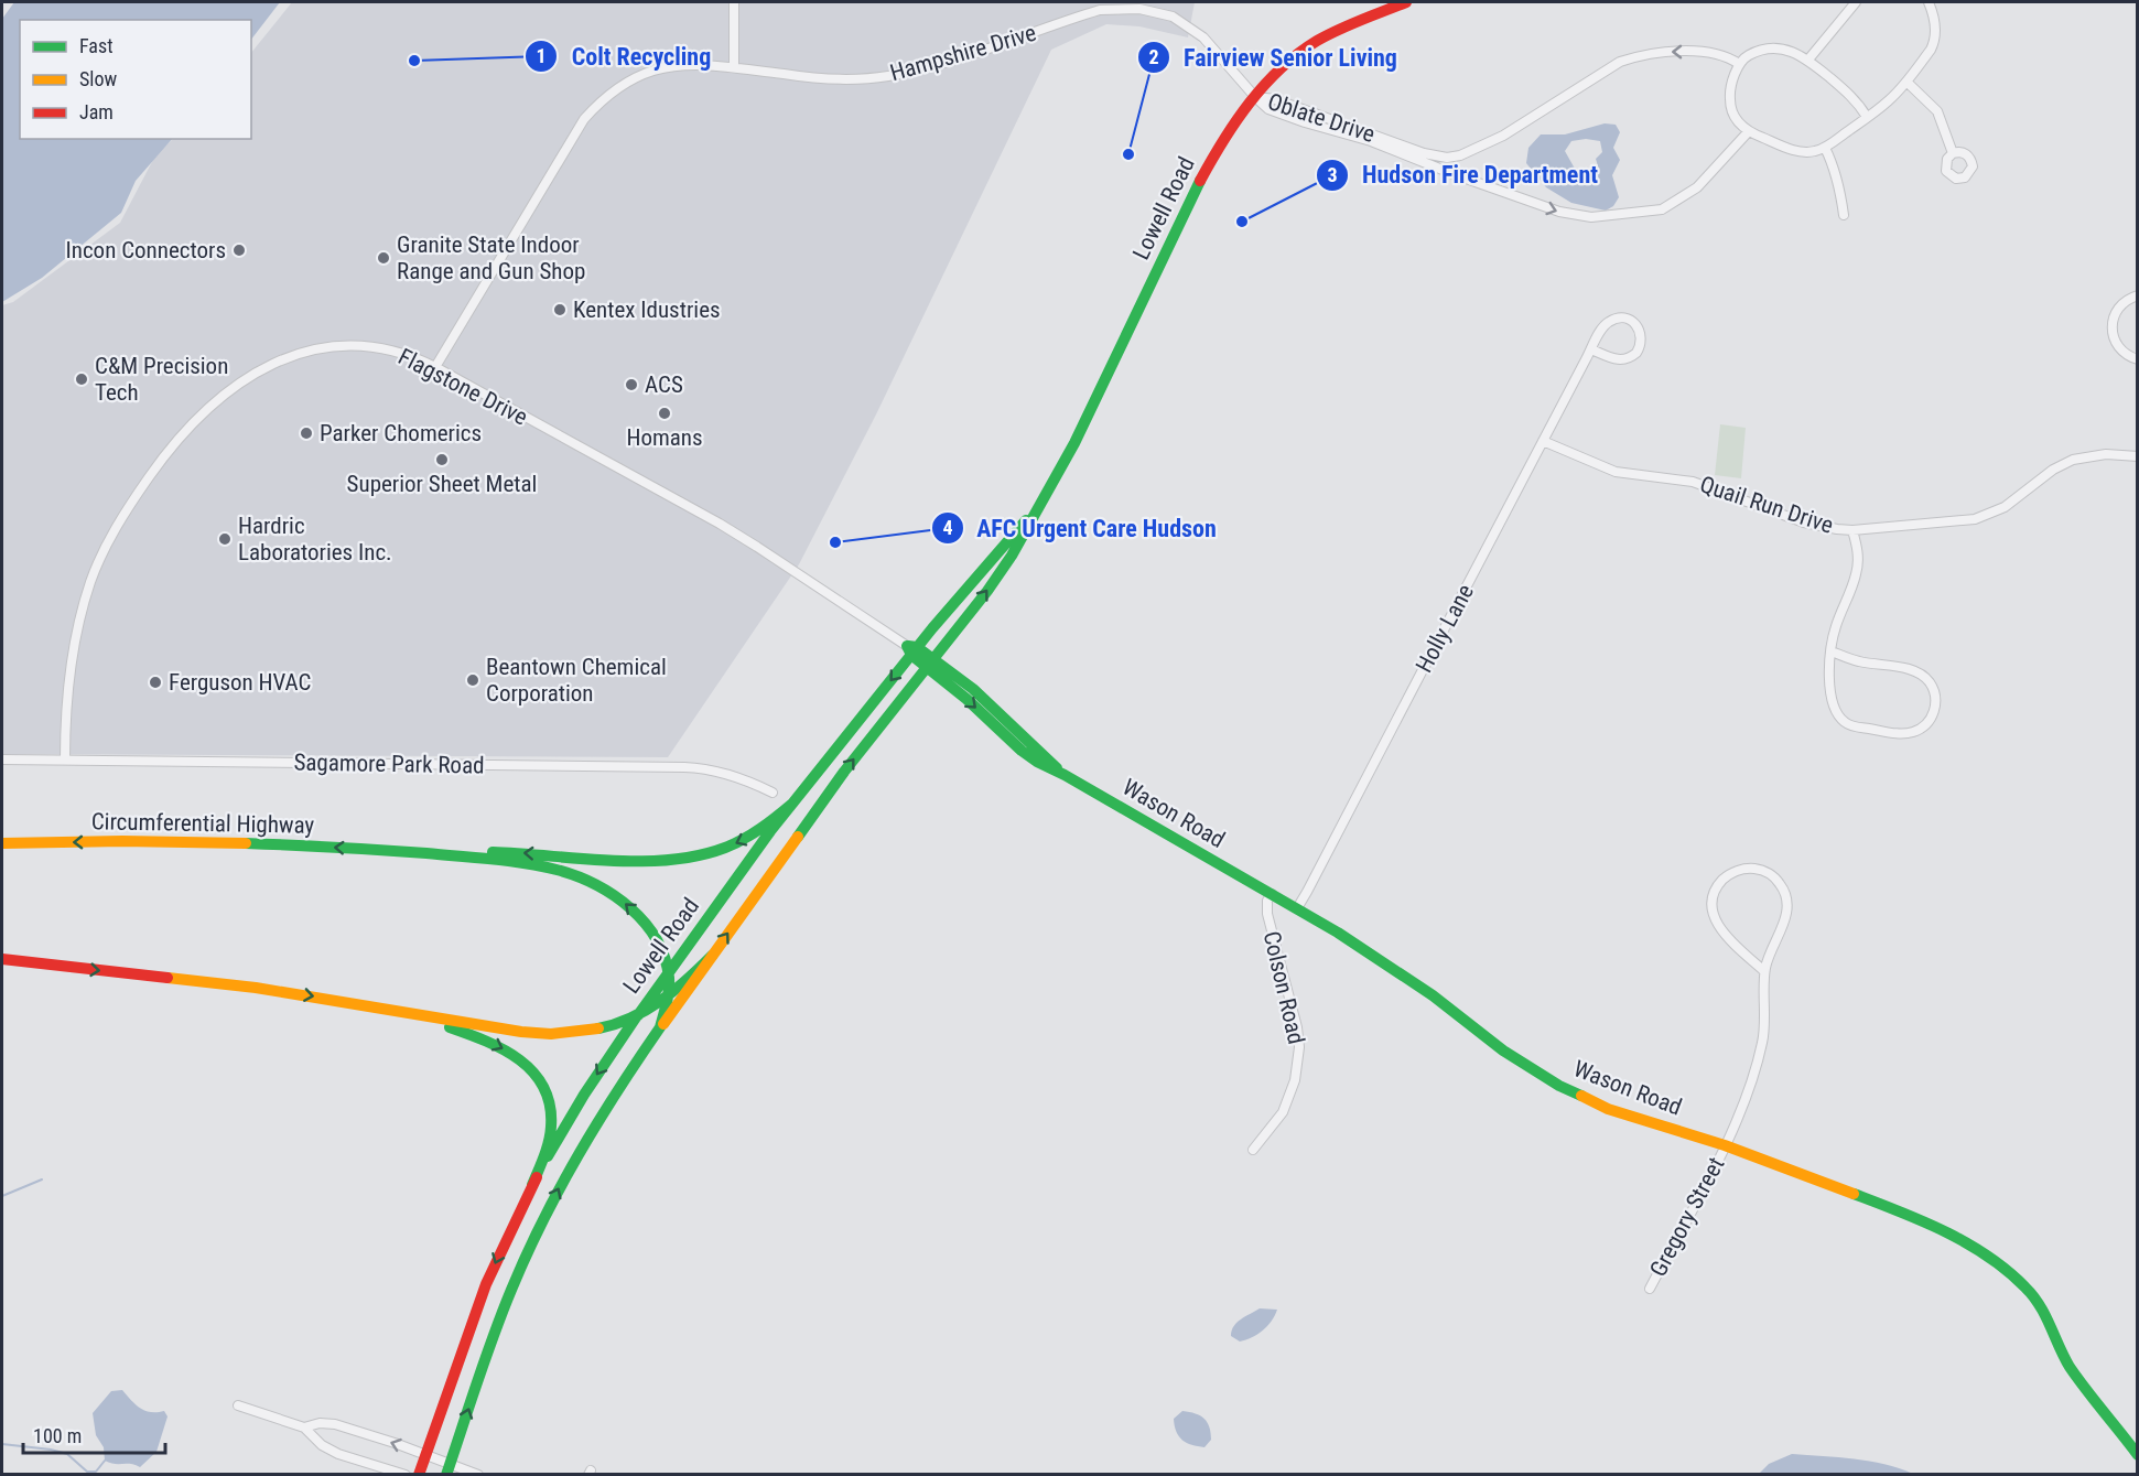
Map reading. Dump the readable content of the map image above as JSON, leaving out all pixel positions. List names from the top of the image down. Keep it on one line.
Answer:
{"streets":{"main road":["Lowell Road","Wason Road","Circumferential Highway"],"street":["Hampshire Drive","Oblate Drive","Flagstone Drive","Quail Run Drive","Holly Lane","Sagamore Park Road","Colson Road","Gregory Street"]},"crossings":[["Hampshire Drive","Oblate Drive"],["Hampshire Drive","Lowell Road"],["Hampshire Drive","Flagstone Drive"],["Oblate Drive","Lowell Road"],["Lowell Road","Flagstone Drive"],["Lowell Road","Wason Road"],["Flagstone Drive","Sagamore Park Road"],["Flagstone Drive","Wason Road"],["Quail Run Drive","Holly Lane"],["Holly Lane","Wason Road"],["Wason Road","Colson Road"],["Wason Road","Gregory Street"]],"one_way":["Oblate Drive","Circumferential Highway"],"places":["Colt Recycling","Fairview Senior Living","Hudson Fire Department","Incon Connectors","Granite State Indoor Range and Gun Shop","Kentex Idustries","C&M Precision Tech","ACS","Homans","Parker Chomerics","Superior Sheet Metal","Hardric Laboratories Inc.","AFC Urgent Care Hudson","Beantown Chemical Corporation","Ferguson HVAC"],"legend":["Fast","Slow","Jam"],"scale_bar":"100 m"}
